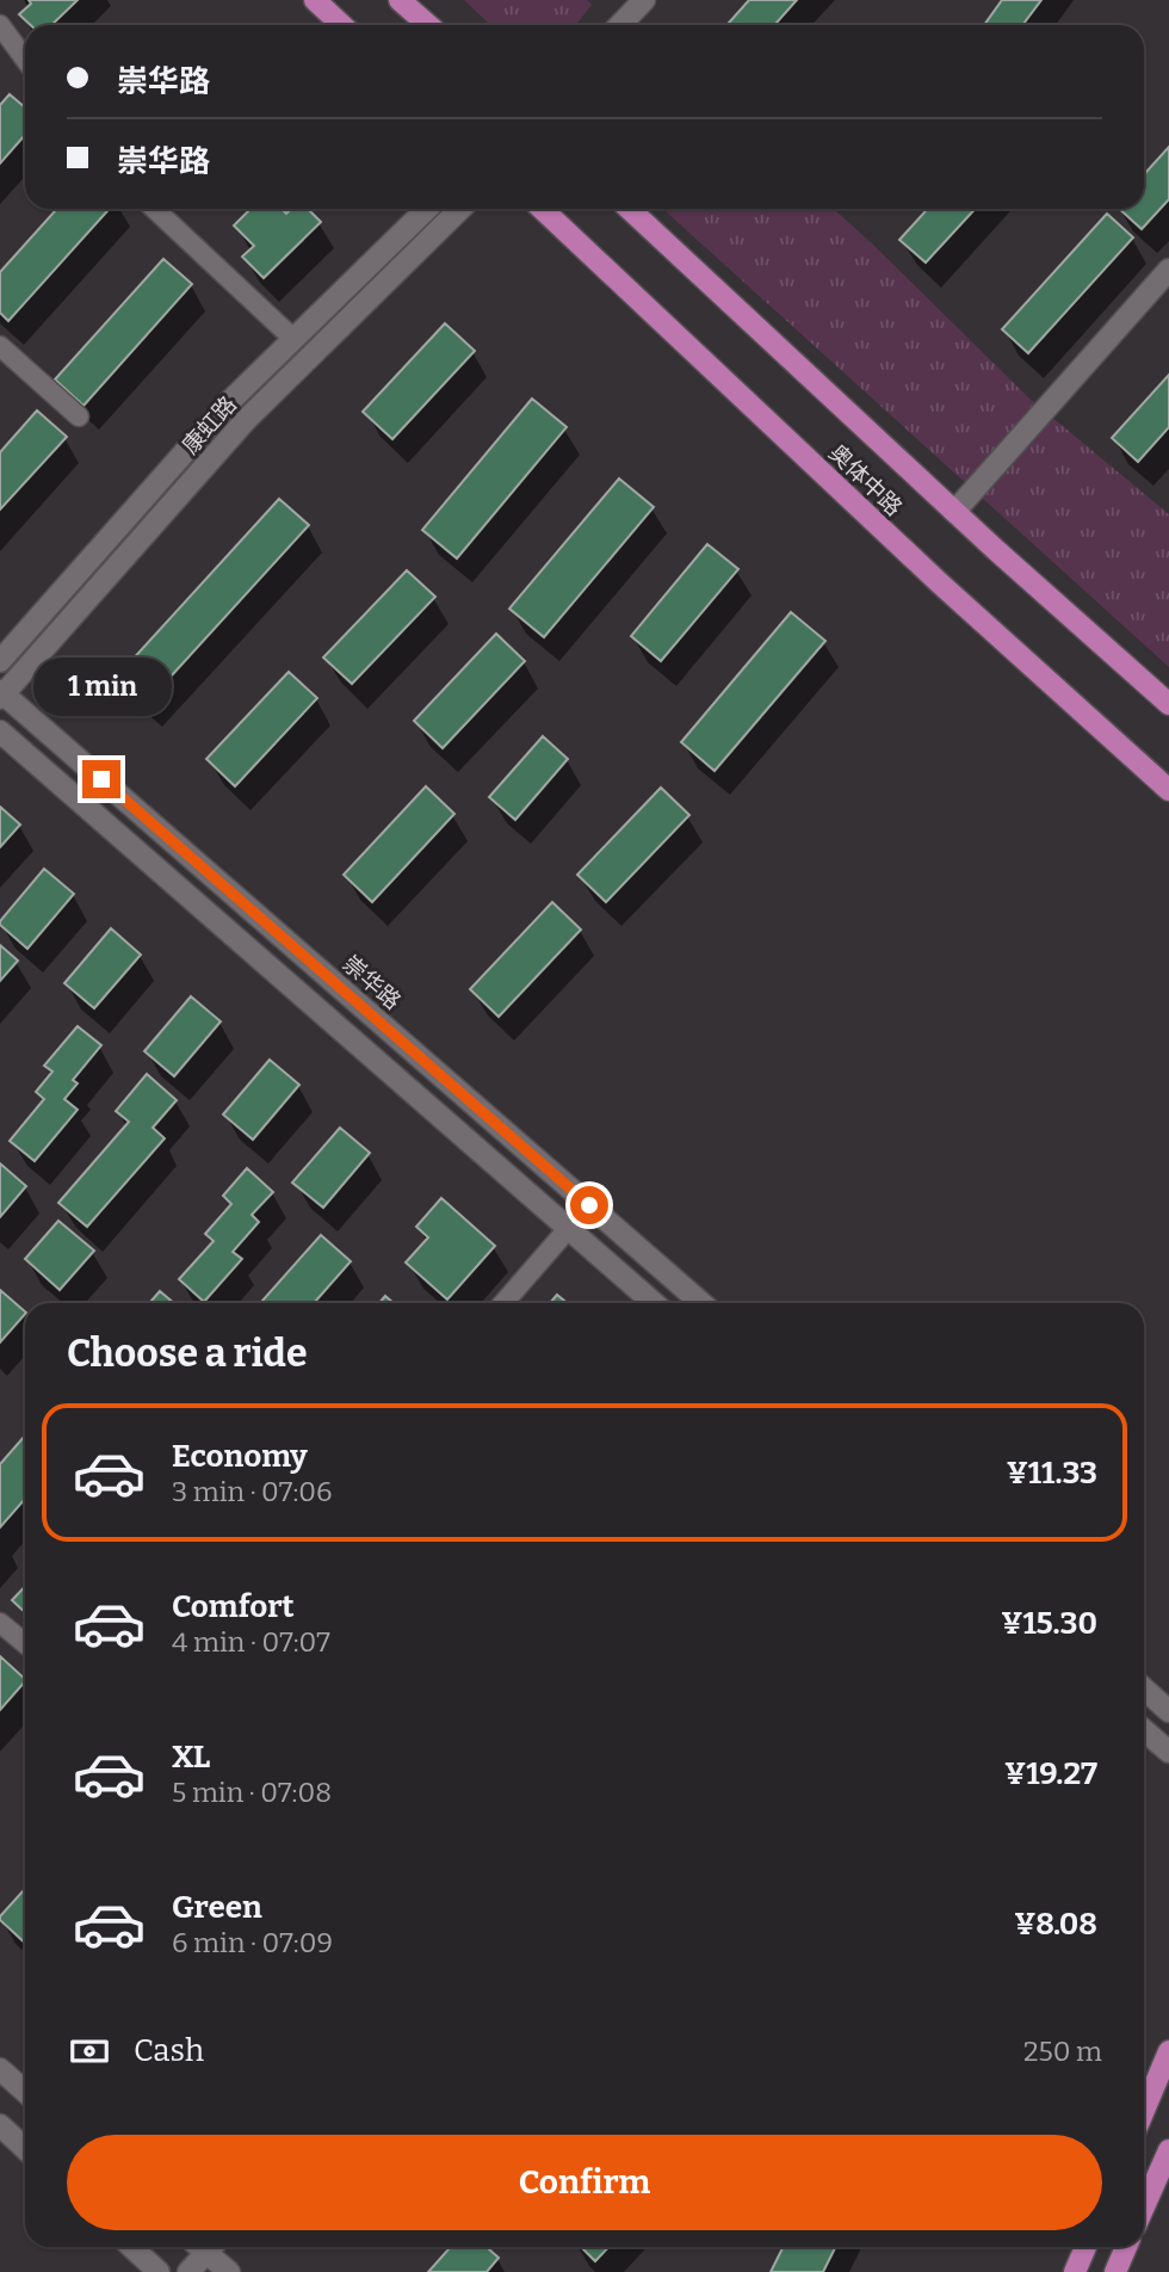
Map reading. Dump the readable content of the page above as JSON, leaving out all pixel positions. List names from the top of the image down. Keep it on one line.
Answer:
{"streets":{"main road":["康虹路","奥体中路","崇华路"]},"crossings":[["康虹路","崇华路"]],"page":{"banner":["崇华路","崇华路"],"bubble":"1 min","heading":"Choose a ride","list":[{"name":"Economy","note":"3 min · 07:06","value":"¥11.33"},{"name":"Comfort","note":"4 min · 07:07","value":"¥15.30"},{"name":"XL","note":"5 min · 07:08","value":"¥19.27"},{"name":"Green","note":"6 min · 07:09","value":"¥8.08"}],"pay":["Cash","250 m"],"buttons":"Confirm"}}
